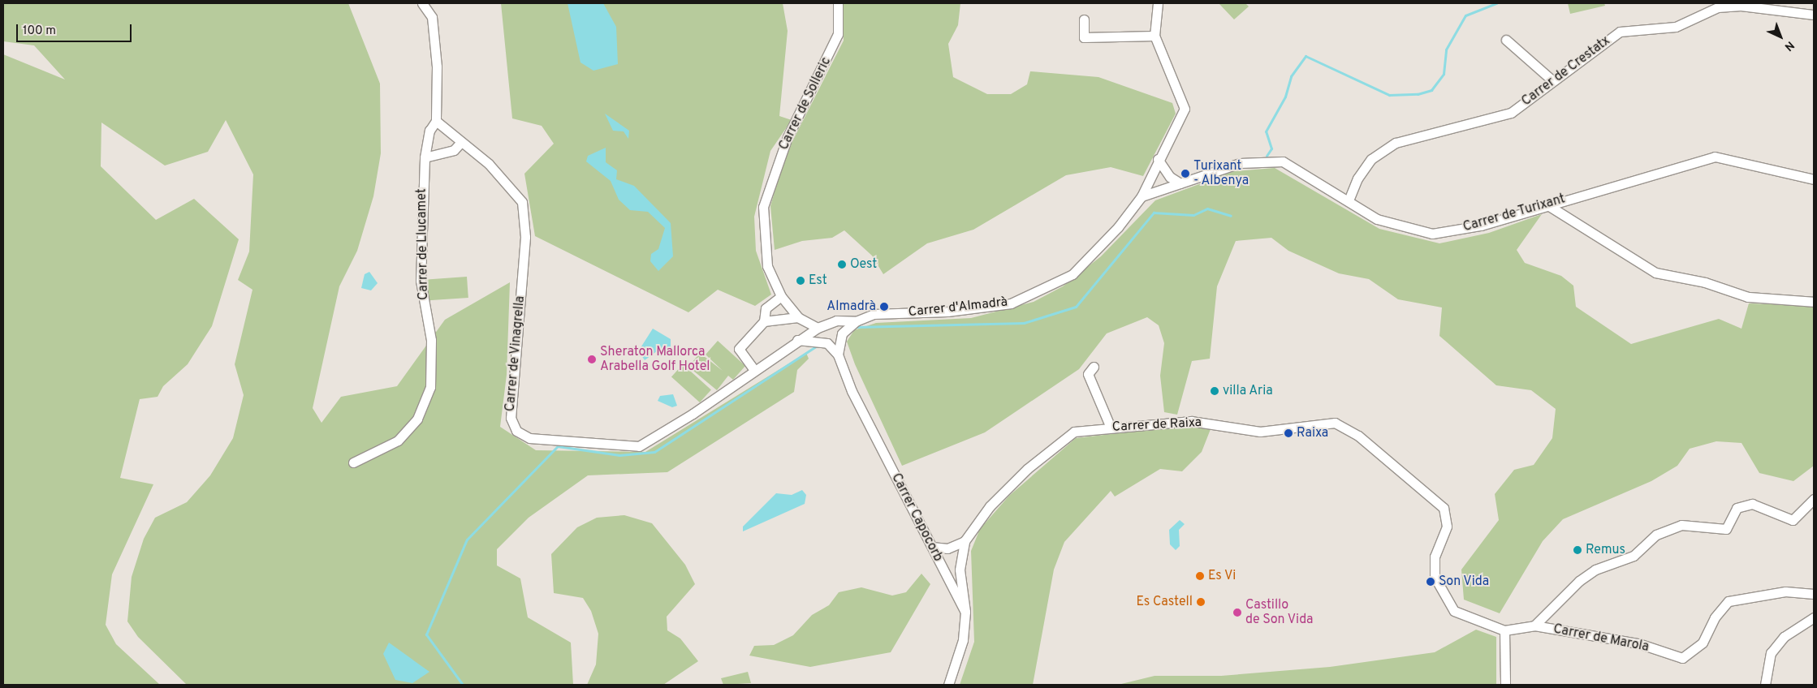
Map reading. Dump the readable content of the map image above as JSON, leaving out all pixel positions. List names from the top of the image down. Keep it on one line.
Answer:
{"streets":{"street":["Carrer de Crestatx","Carrer de Solleric","Carrer de Turixant","Carrer de Llucamet","Carrer d'Almadrà","Carrer de Vinagrella","Carrer de Raixa","Carrer Capocorb","Carrer de Marola"]},"crossings":[["Carrer de Crestatx","Carrer de Turixant"],["Carrer de Solleric","Carrer de Vinagrella"],["Carrer de Turixant","Carrer d'Almadrà"],["Carrer de Llucamet","Carrer de Vinagrella"],["Carrer d'Almadrà","Carrer de Vinagrella"],["Carrer de Raixa","Carrer Capocorb"],["Carrer de Raixa","Carrer de Marola"]],"places":["Turixant - Albenya","Oest","Est","Almadrà","Sheraton Mallorca Arabella Golf Hotel","villa Aria","Raixa","Remus","Es Vi","Son Vida","Es Castell","Castillo de Son Vida"],"scale_bar":"100 m","north":"bottom right"}
